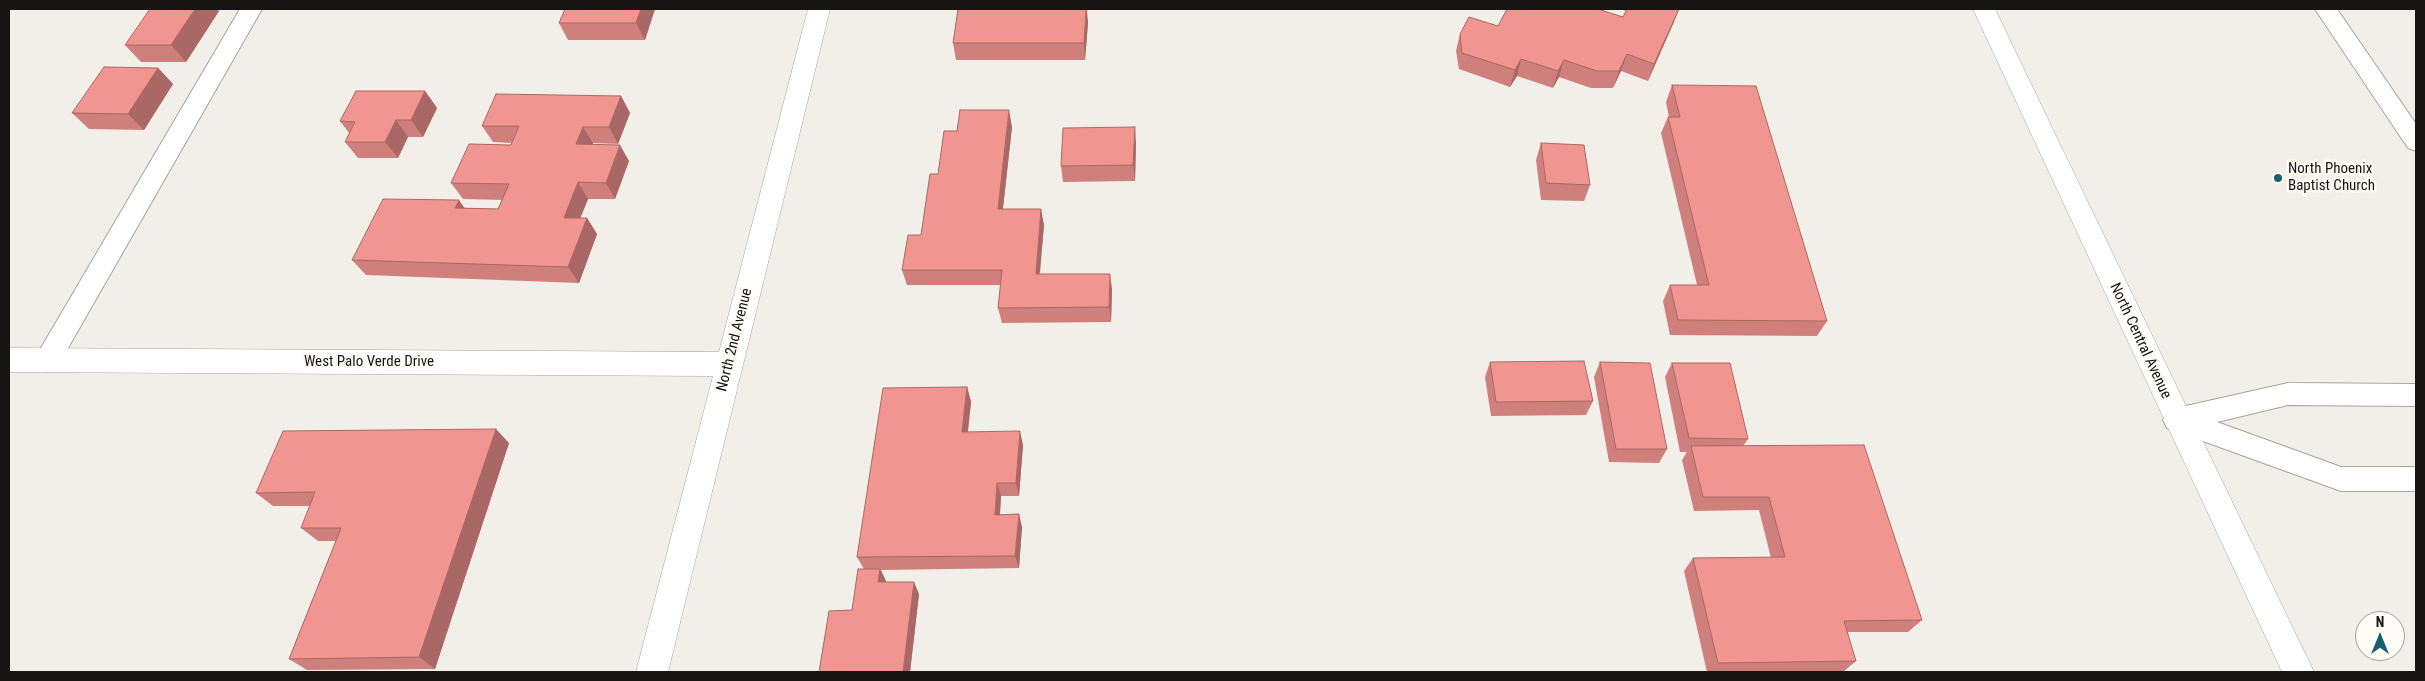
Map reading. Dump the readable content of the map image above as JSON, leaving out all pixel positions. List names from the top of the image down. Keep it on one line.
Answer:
{"streets":{"street":["North 2nd Avenue","North Central Avenue","West Palo Verde Drive"]},"crossings":[["North 2nd Avenue","West Palo Verde Drive"]],"places":["North Phoenix Baptist Church"],"north":"top"}
